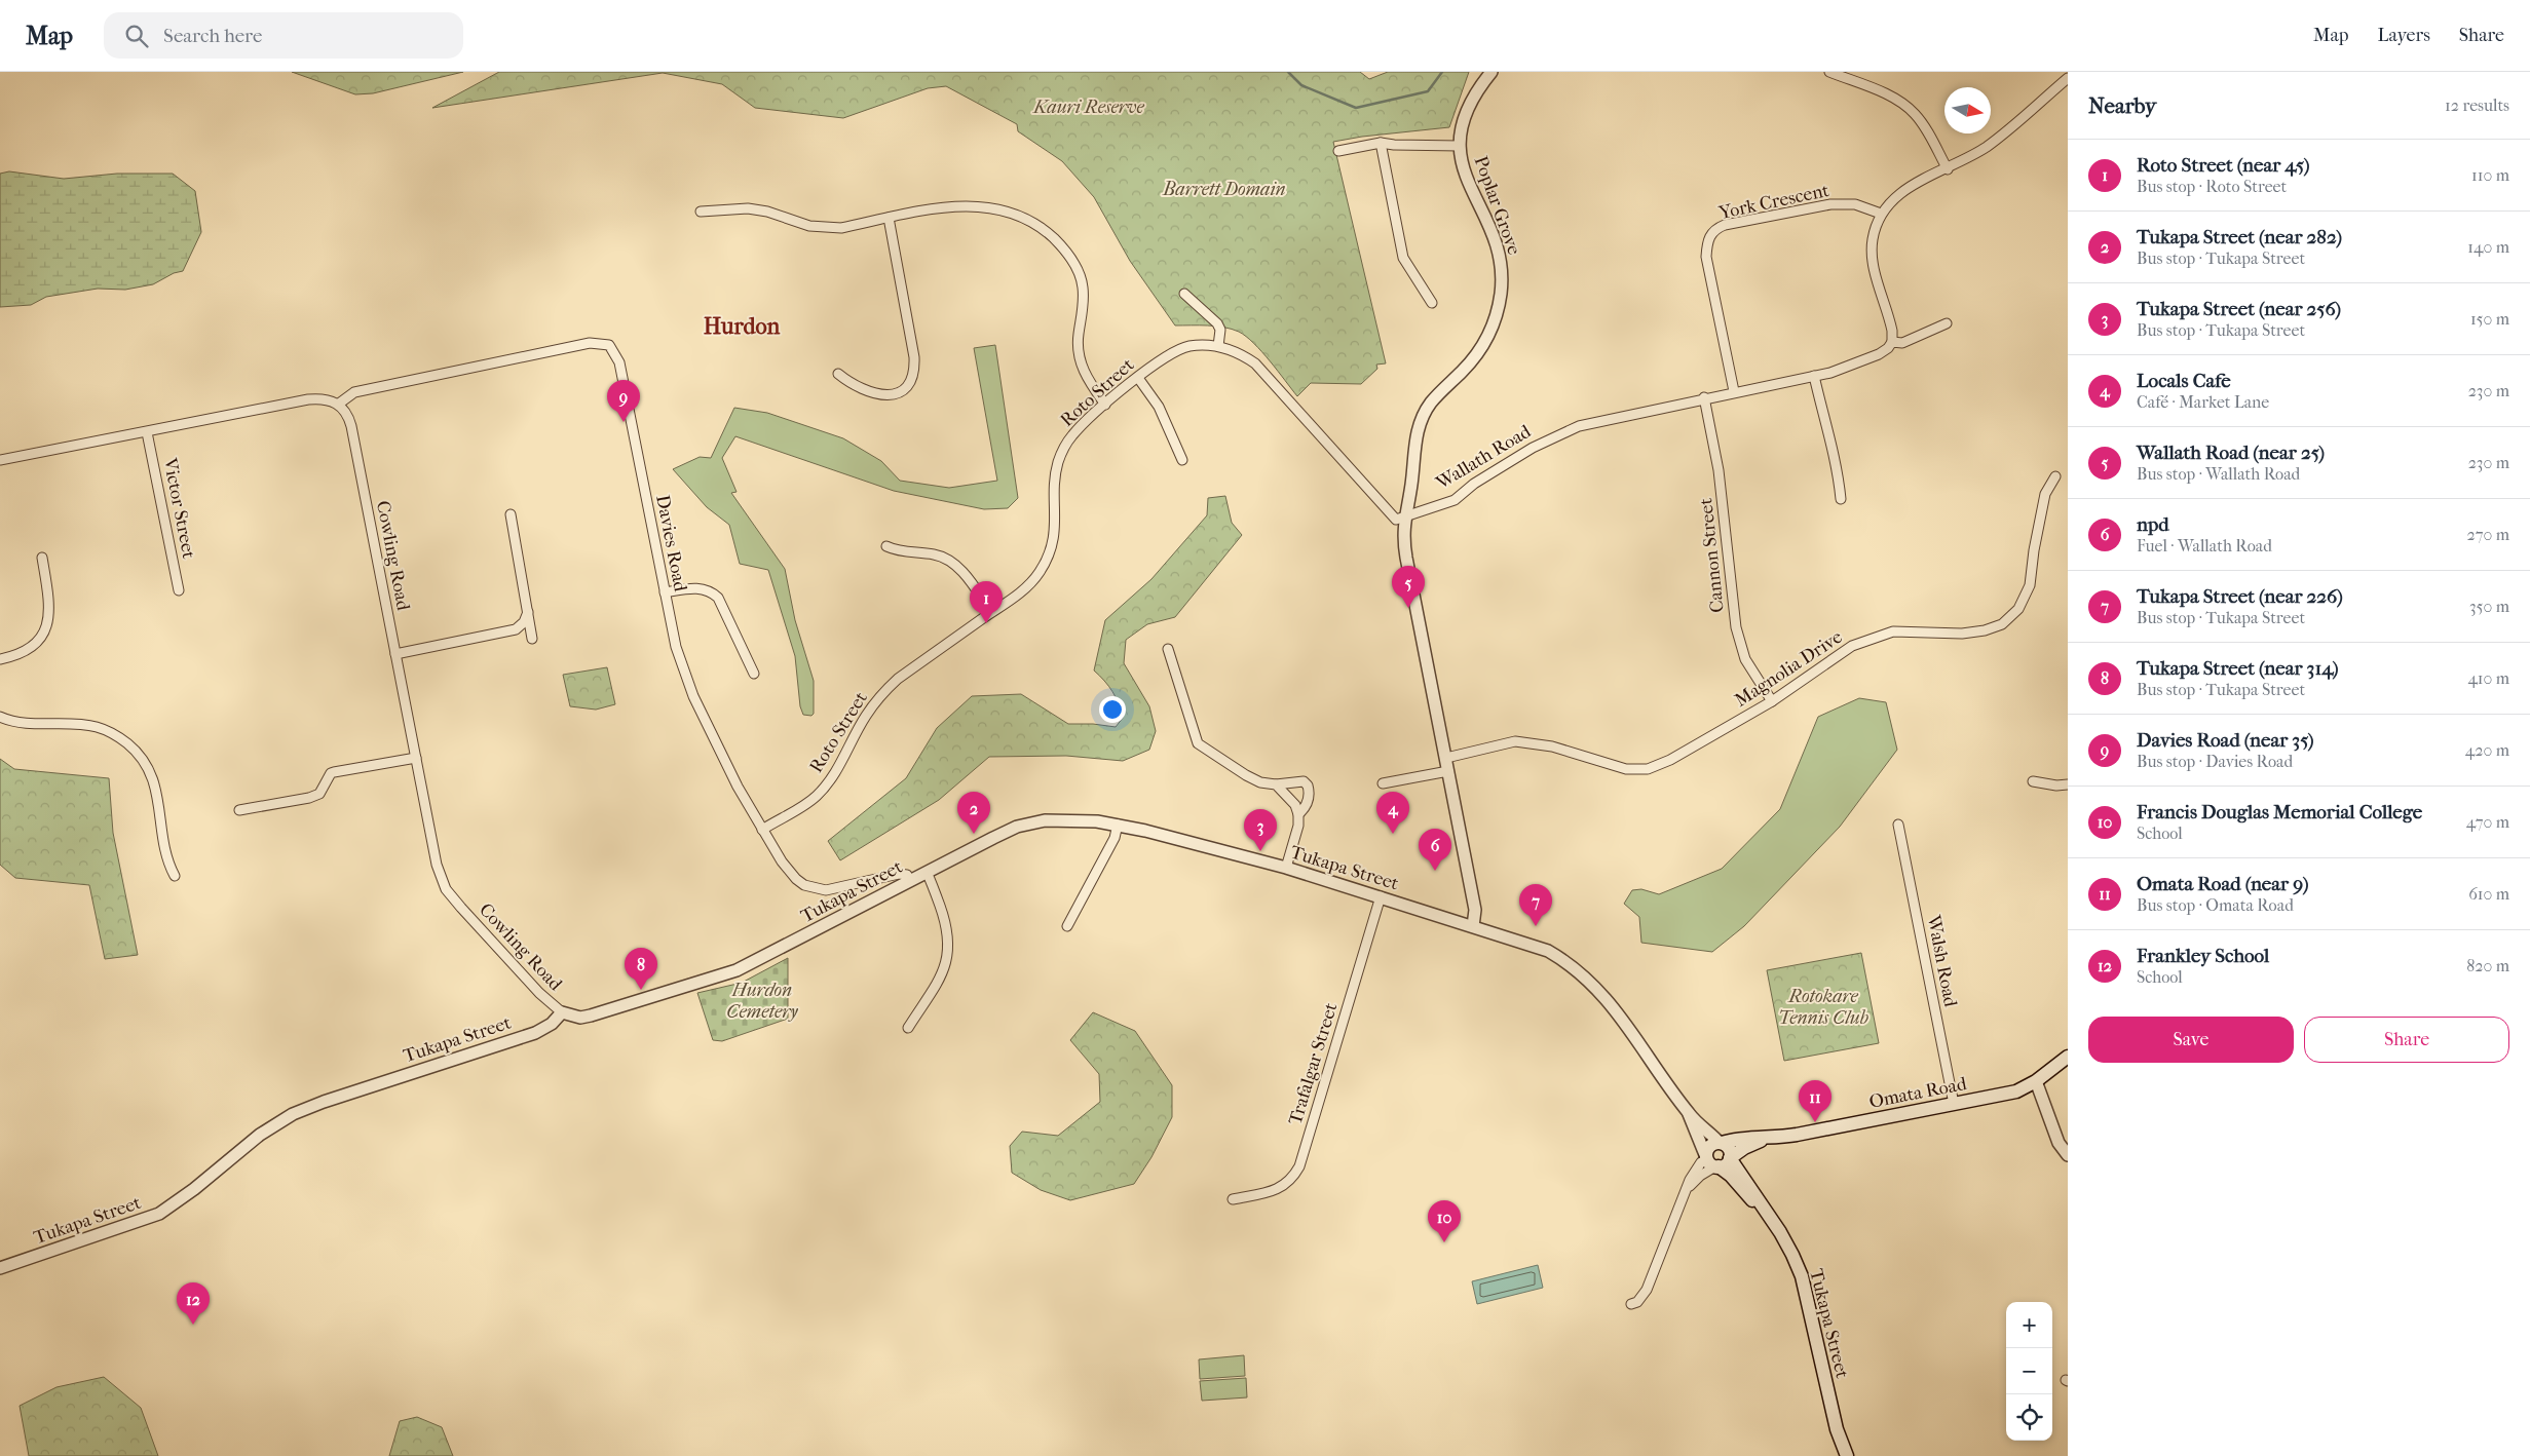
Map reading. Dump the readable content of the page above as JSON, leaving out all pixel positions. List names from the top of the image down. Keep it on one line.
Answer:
{"streets":{"main road":["Tukapa Street","Omata Road"],"street":["York Crescent","Poplar Grove","Roto Street","Wallath Road","Victor Street","Davies Road","Cowling Road","Cannon Street","Magnolia Drive","Walsh Road","Trafalgar Street"]},"crossings":[["York Crescent","Wallath Road"],["Poplar Grove","Roto Street"],["Poplar Grove","Wallath Road"],["Roto Street","Wallath Road"],["Roto Street","Davies Road"],["Wallath Road","Cannon Street"],["Davies Road","Cowling Road"],["Davies Road","Tukapa Street"],["Cowling Road","Tukapa Street"],["Cannon Street","Magnolia Drive"],["Tukapa Street","Trafalgar Street"],["Tukapa Street","Omata Road"],["Walsh Road","Omata Road"]],"districts":["Hurdon"],"parks":["Kauri Reserve","Barrett Domain","Hurdon Cemetery","Rotokare Tennis Club"],"north":"right","page":{"header":"Map","search":"Search here","nav":["Map","Layers","Share"],"heading":["Nearby","12 results"],"list":[{"mark":"1","name":"Roto Street (near 45)","note":"Bus stop · Roto Street","value":"110 m"},{"mark":"2","name":"Tukapa Street (near 282)","note":"Bus stop · Tukapa Street","value":"140 m"},{"mark":"3","name":"Tukapa Street (near 256)","note":"Bus stop · Tukapa Street","value":"150 m"},{"mark":"4","name":"Locals Cafe","note":"Café · Market Lane","value":"230 m"},{"mark":"5","name":"Wallath Road (near 25)","note":"Bus stop · Wallath Road","value":"230 m"},{"mark":"6","name":"npd","note":"Fuel · Wallath Road","value":"270 m"},{"mark":"7","name":"Tukapa Street (near 226)","note":"Bus stop · Tukapa Street","value":"350 m"},{"mark":"8","name":"Tukapa Street (near 314)","note":"Bus stop · Tukapa Street","value":"410 m"},{"mark":"9","name":"Davies Road (near 35)","note":"Bus stop · Davies Road","value":"420 m"},{"mark":"10","name":"Francis Douglas Memorial College","note":"School","value":"470 m"},{"mark":"11","name":"Omata Road (near 9)","note":"Bus stop · Omata Road","value":"610 m"},{"mark":"12","name":"Frankley School","note":"School","value":"820 m"}],"pins":["9","5","1","2","4","3","6","7","8","11","10","12"],"buttons":["Save","Share"],"map_buttons":["+","−"]}}
